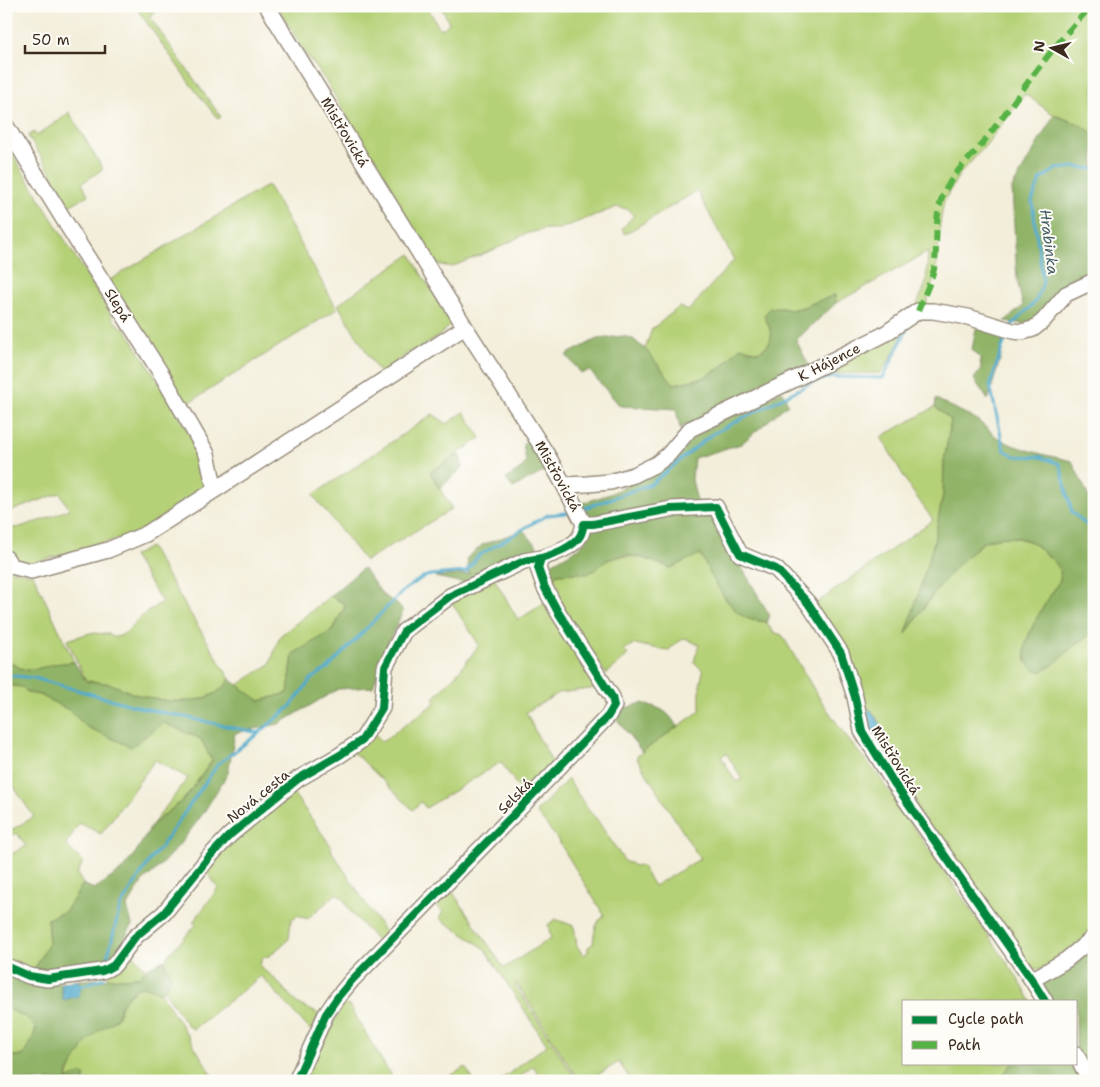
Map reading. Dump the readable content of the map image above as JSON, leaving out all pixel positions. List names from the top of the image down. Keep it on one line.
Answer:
{"streets":{"street":["Mistřovická","Slepá","K Hájence","Nová cesta","Selská"]},"crossings":[["Mistřovická","K Hájence"],["Nová cesta","Selská"]],"water":["Hrabinka"],"legend":["Cycle path","Path"],"scale_bar":"50 m","north":"left"}
